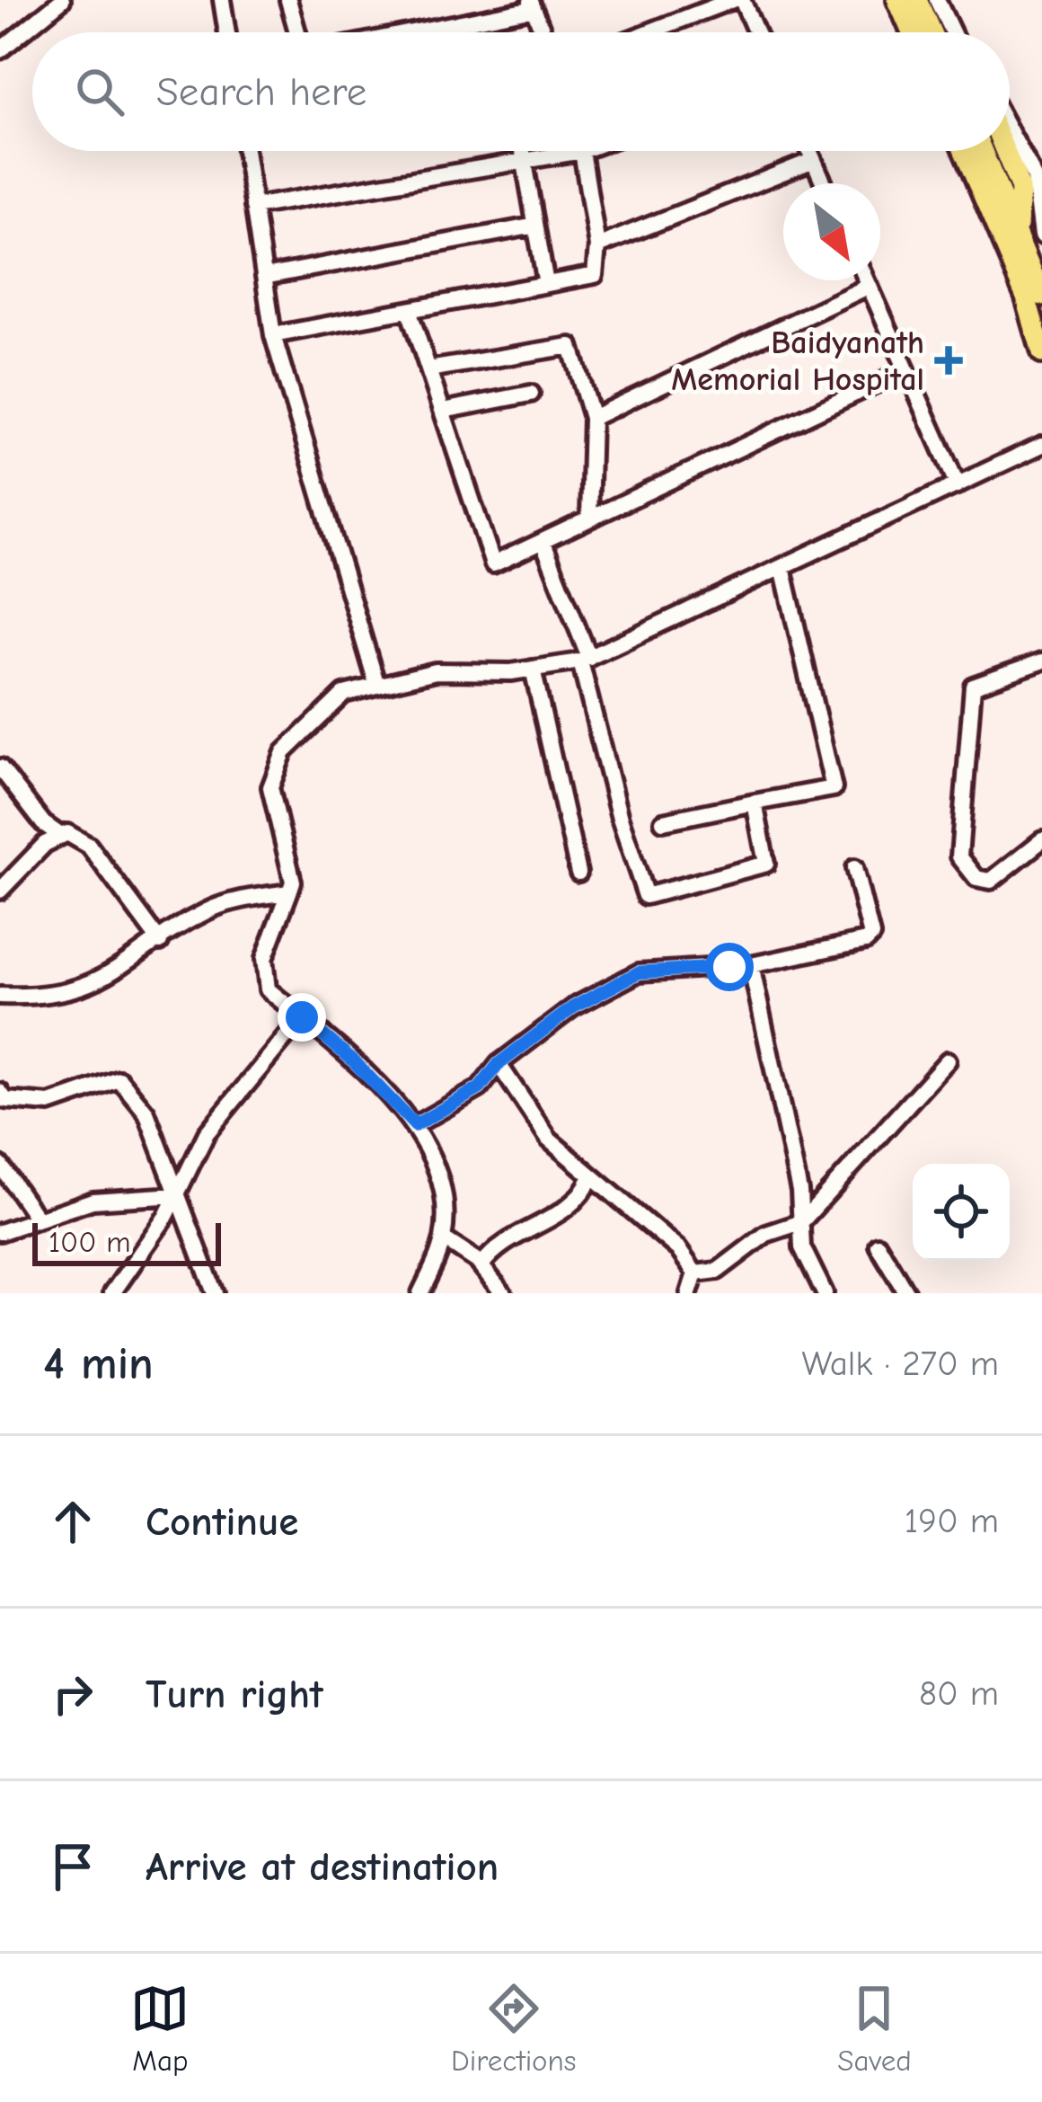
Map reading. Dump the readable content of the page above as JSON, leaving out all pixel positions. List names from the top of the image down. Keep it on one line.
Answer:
{"places":{"health":["Baidyanath Memorial Hospital"]},"scale_bar":"100 m","north":"bottom right","page":{"search":"Search here","scale":"100 m","heading":["4 min","Walk · 270 m"],"list":[["Continue","190 m"],["Turn right","80 m"],"Arrive at destination"],"nav":["Map","Directions","Saved"]}}
